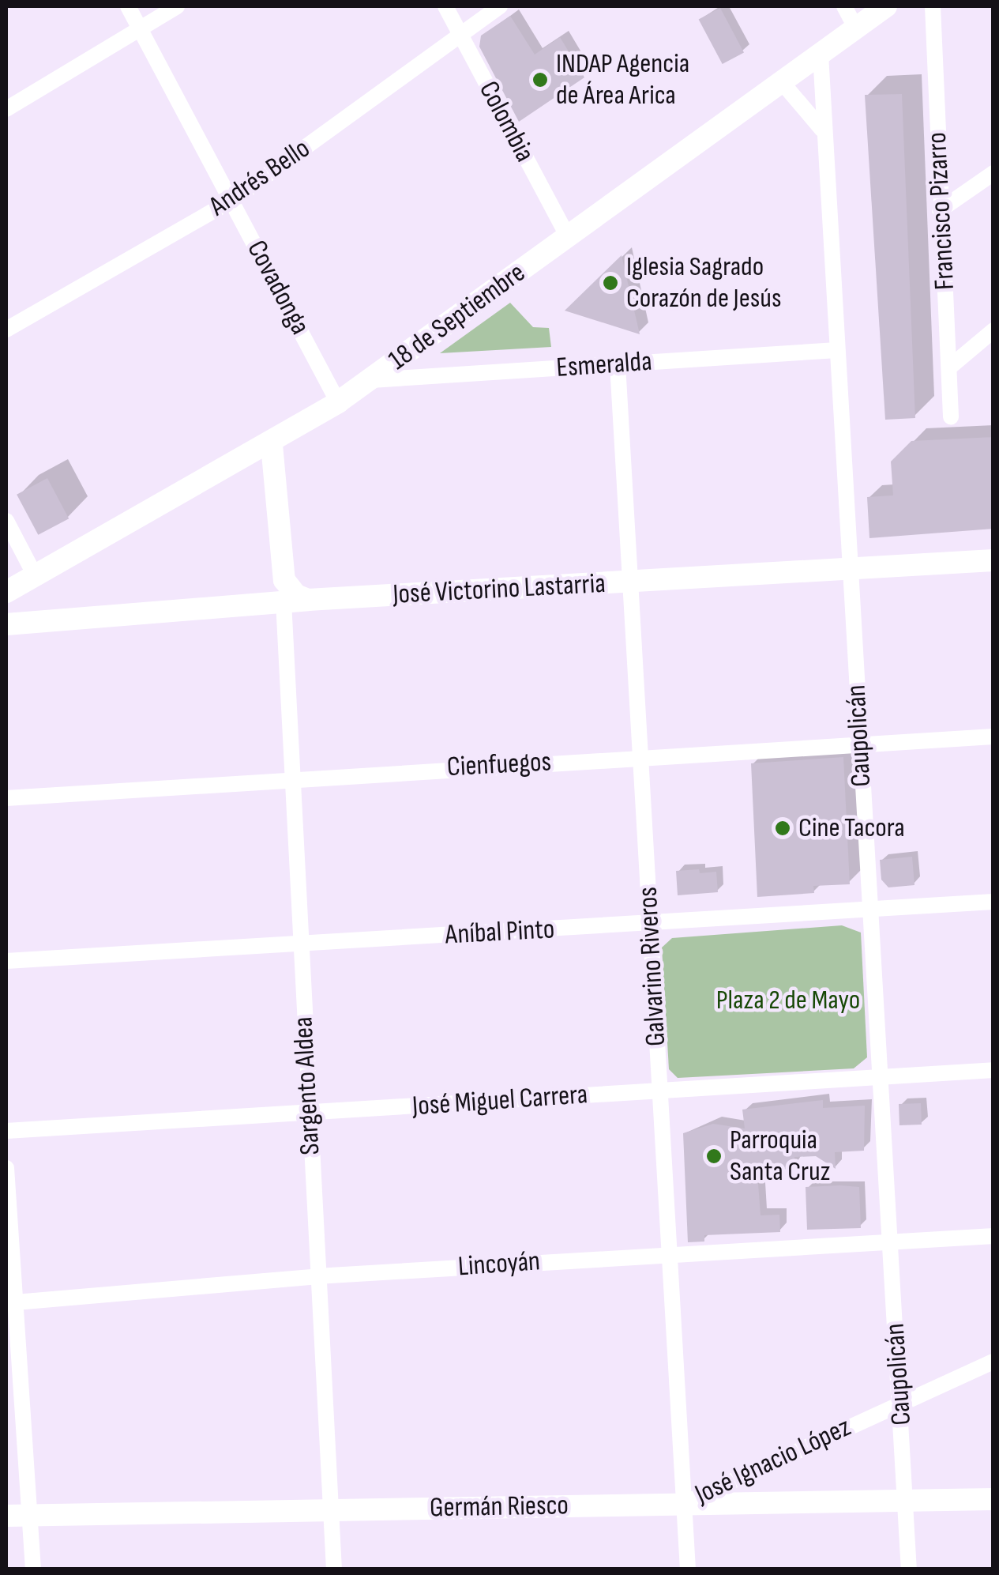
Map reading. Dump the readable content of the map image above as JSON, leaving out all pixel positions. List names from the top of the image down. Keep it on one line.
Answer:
{"streets":{"main road":["18 de Septiembre","José Victorino Lastarria","Germán Riesco"],"street":["Colombia","Andrés Bello","Francisco Pizarro","Covadonga","Esmeralda","Caupolicán","Cienfuegos","Aníbal Pinto","Galvarino Riveros","Sargento Aldea","José Miguel Carrera","Lincoyán","José Ignacio López"]},"crossings":[["Colombia","Andrés Bello"],["Colombia","18 de Septiembre"],["Andrés Bello","Covadonga"],["Covadonga","18 de Septiembre"],["18 de Septiembre","Esmeralda"],["18 de Septiembre","Caupolicán"],["Esmeralda","Caupolicán"],["Esmeralda","Galvarino Riveros"],["José Victorino Lastarria","Caupolicán"],["José Victorino Lastarria","Galvarino Riveros"],["José Victorino Lastarria","Sargento Aldea"],["Caupolicán","Cienfuegos"],["Caupolicán","Aníbal Pinto"],["Caupolicán","José Miguel Carrera"],["Caupolicán","Lincoyán"],["Caupolicán","José Ignacio López"],["Caupolicán","Germán Riesco"],["Cienfuegos","Galvarino Riveros"],["Cienfuegos","Sargento Aldea"],["Aníbal Pinto","Galvarino Riveros"],["Aníbal Pinto","Sargento Aldea"],["Galvarino Riveros","José Miguel Carrera"],["Galvarino Riveros","Lincoyán"],["Galvarino Riveros","José Ignacio López"],["Galvarino Riveros","Germán Riesco"],["Sargento Aldea","José Miguel Carrera"],["Sargento Aldea","Lincoyán"],["Sargento Aldea","Germán Riesco"],["José Ignacio López","Germán Riesco"]],"parks":["Plaza 2 de Mayo"],"places":["INDAP Agencia de Área Arica","Iglesia Sagrado Corazón de Jesús","Cine Tacora","Parroquia Santa Cruz"]}
